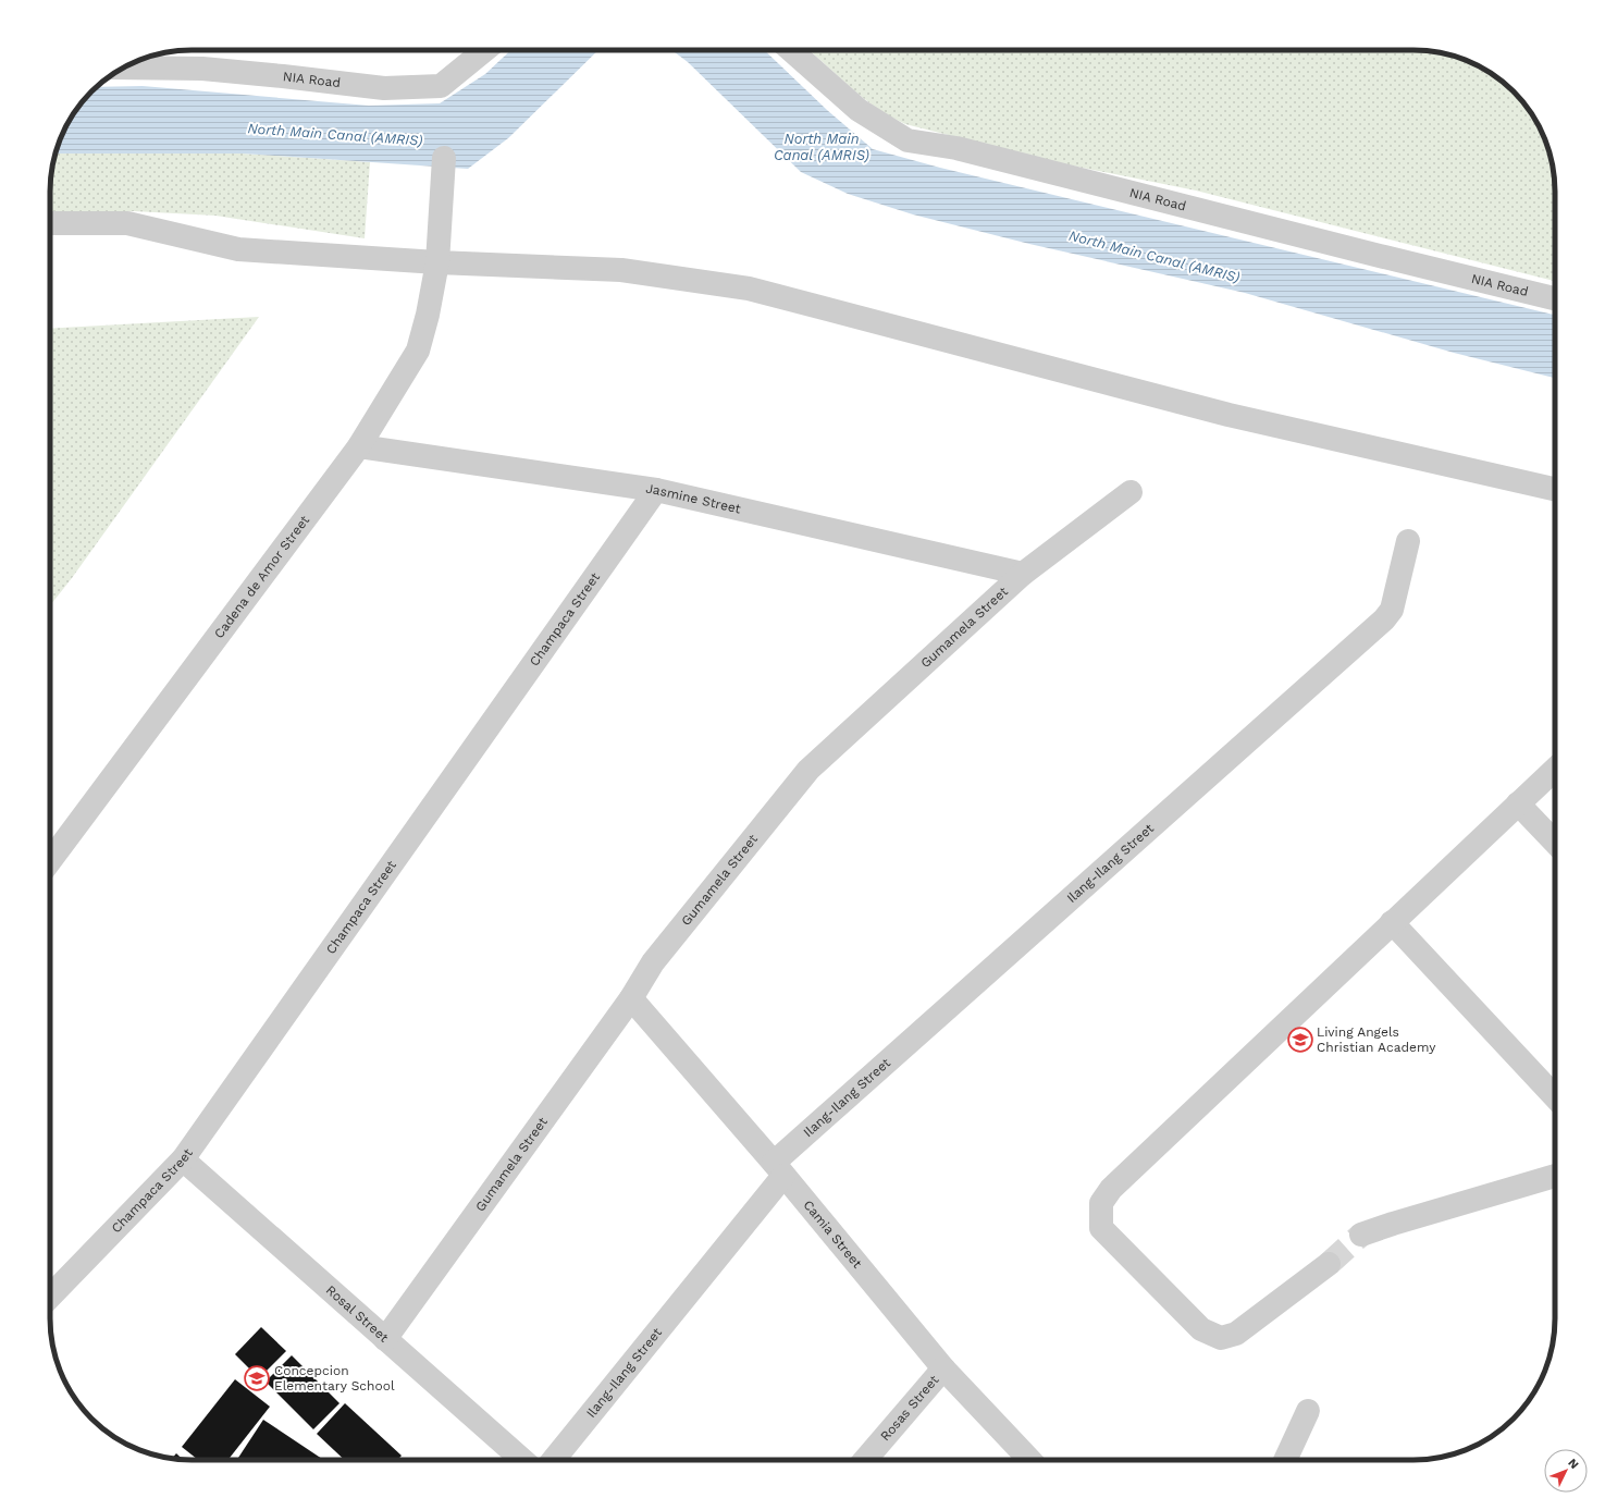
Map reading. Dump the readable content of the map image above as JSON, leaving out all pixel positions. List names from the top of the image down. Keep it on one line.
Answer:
{"streets":{"street":["NIA Road","Jasmine Street","Cadena de Amor Street","Champaca Street","Gumamela Street","Ilang-Ilang Street","Camia Street","Rosal Street","Rosas Street"]},"crossings":[["Jasmine Street","Cadena de Amor Street"],["Jasmine Street","Champaca Street"],["Jasmine Street","Gumamela Street"],["Champaca Street","Rosal Street"],["Gumamela Street","Camia Street"],["Gumamela Street","Rosal Street"],["Ilang-Ilang Street","Camia Street"],["Camia Street","Rosas Street"]],"water":["North Main Canal (AMRIS)"],"places":{"school or university":["Living Angels Christian Academy","Concepcion Elementary School"]},"north":"top right"}
